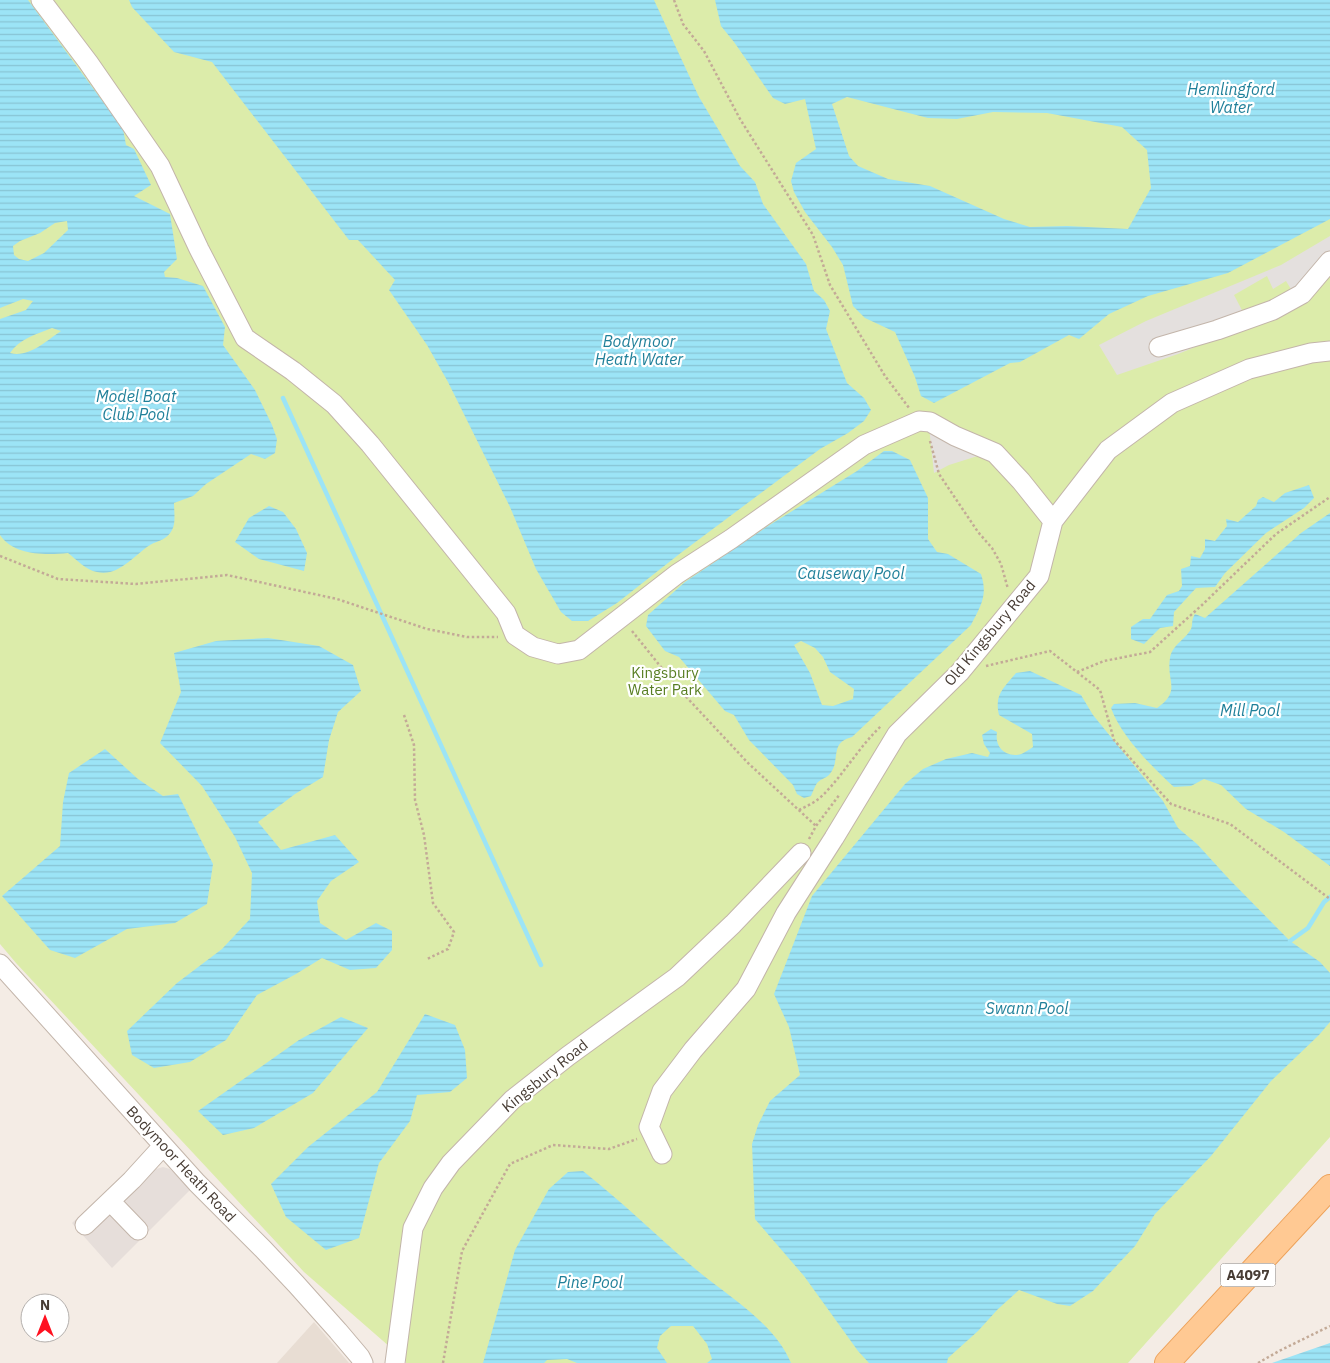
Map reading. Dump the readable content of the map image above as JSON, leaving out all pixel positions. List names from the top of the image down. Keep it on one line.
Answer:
{"streets":{"main road":["A4097"],"street":["Old Kingsbury Road","Kingsbury Road","Bodymoor Heath Road"]},"water":["Hemlingford Water","Bodymoor Heath Water","Model Boat Club Pool","Causeway Pool","Mill Pool","Swann Pool","Pine Pool"],"parks":["Kingsbury Water Park"],"north":"top"}
